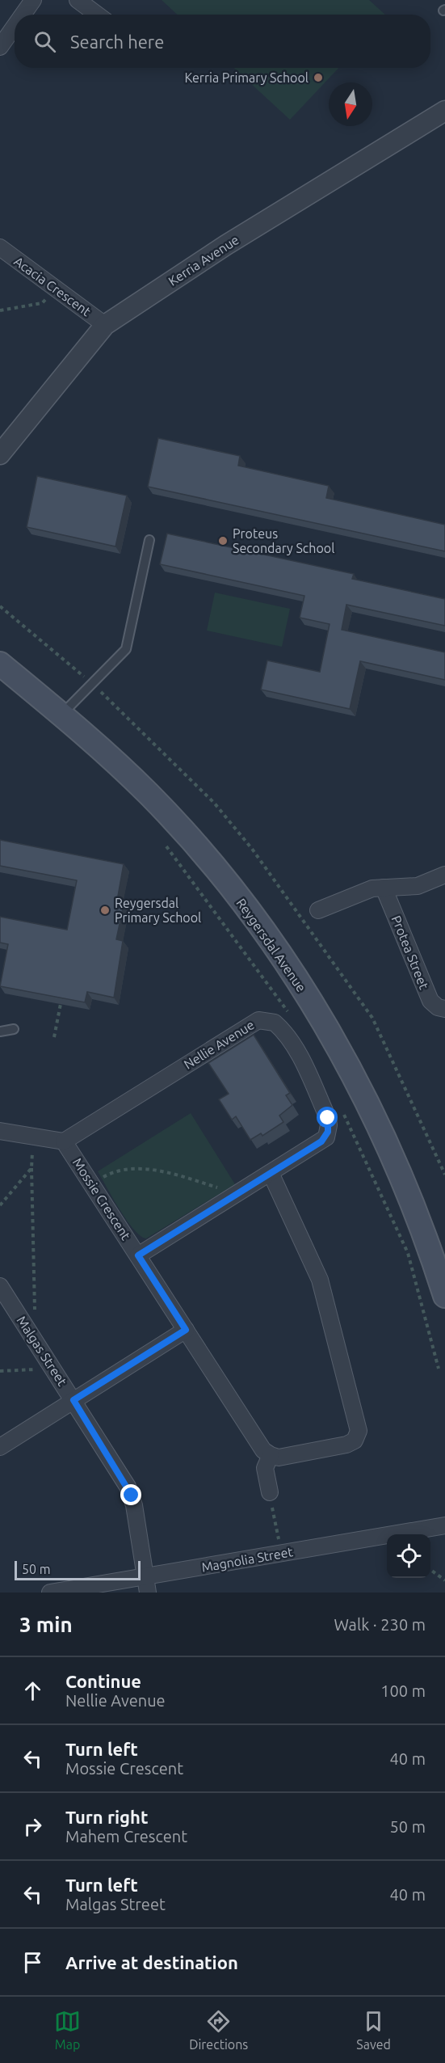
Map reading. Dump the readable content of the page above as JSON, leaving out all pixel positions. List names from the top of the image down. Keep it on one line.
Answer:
{"streets":{"main road":["Reygersdal Avenue"],"street":["Kerria Avenue","Acacia Crescent","Protea Street","Nellie Avenue","Mossie Crescent","Malgas Street","Magnolia Street"]},"crossings":[["Kerria Avenue","Acacia Crescent"],["Nellie Avenue","Mossie Crescent"],["Malgas Street","Magnolia Street"]],"places":["Kerria Primary School","Proteus Secondary School","Reygersdal Primary School"],"scale_bar":"50 m","north":"bottom","page":{"search":"Search here","scale":"50 m","heading":["3 min","Walk · 230 m"],"list":[["Continue","Nellie Avenue","100 m"],["Turn left","Mossie Crescent","40 m"],["Turn right","Mahem Crescent","50 m"],["Turn left","Malgas Street","40 m"],"Arrive at destination"],"nav":["Map","Directions","Saved"]}}
